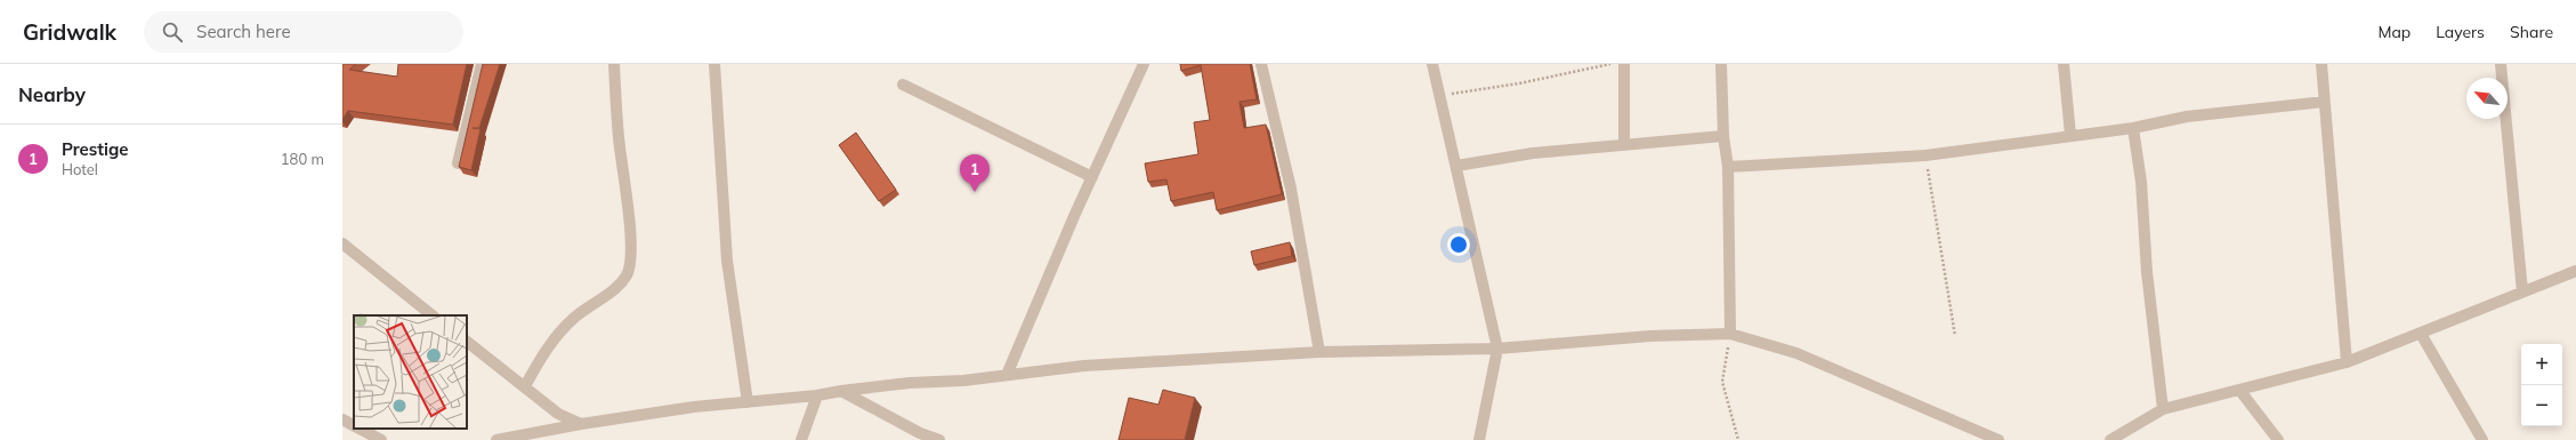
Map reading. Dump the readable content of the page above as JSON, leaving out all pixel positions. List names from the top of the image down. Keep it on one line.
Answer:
{"north":"top left","page":{"header":"Gridwalk","search":"Search here","nav":["Map","Layers","Share"],"heading":"Nearby","list":[{"mark":"1","name":"Prestige","note":"Hotel","value":"180 m"}],"pins":"1","map_buttons":["+","−"]}}
